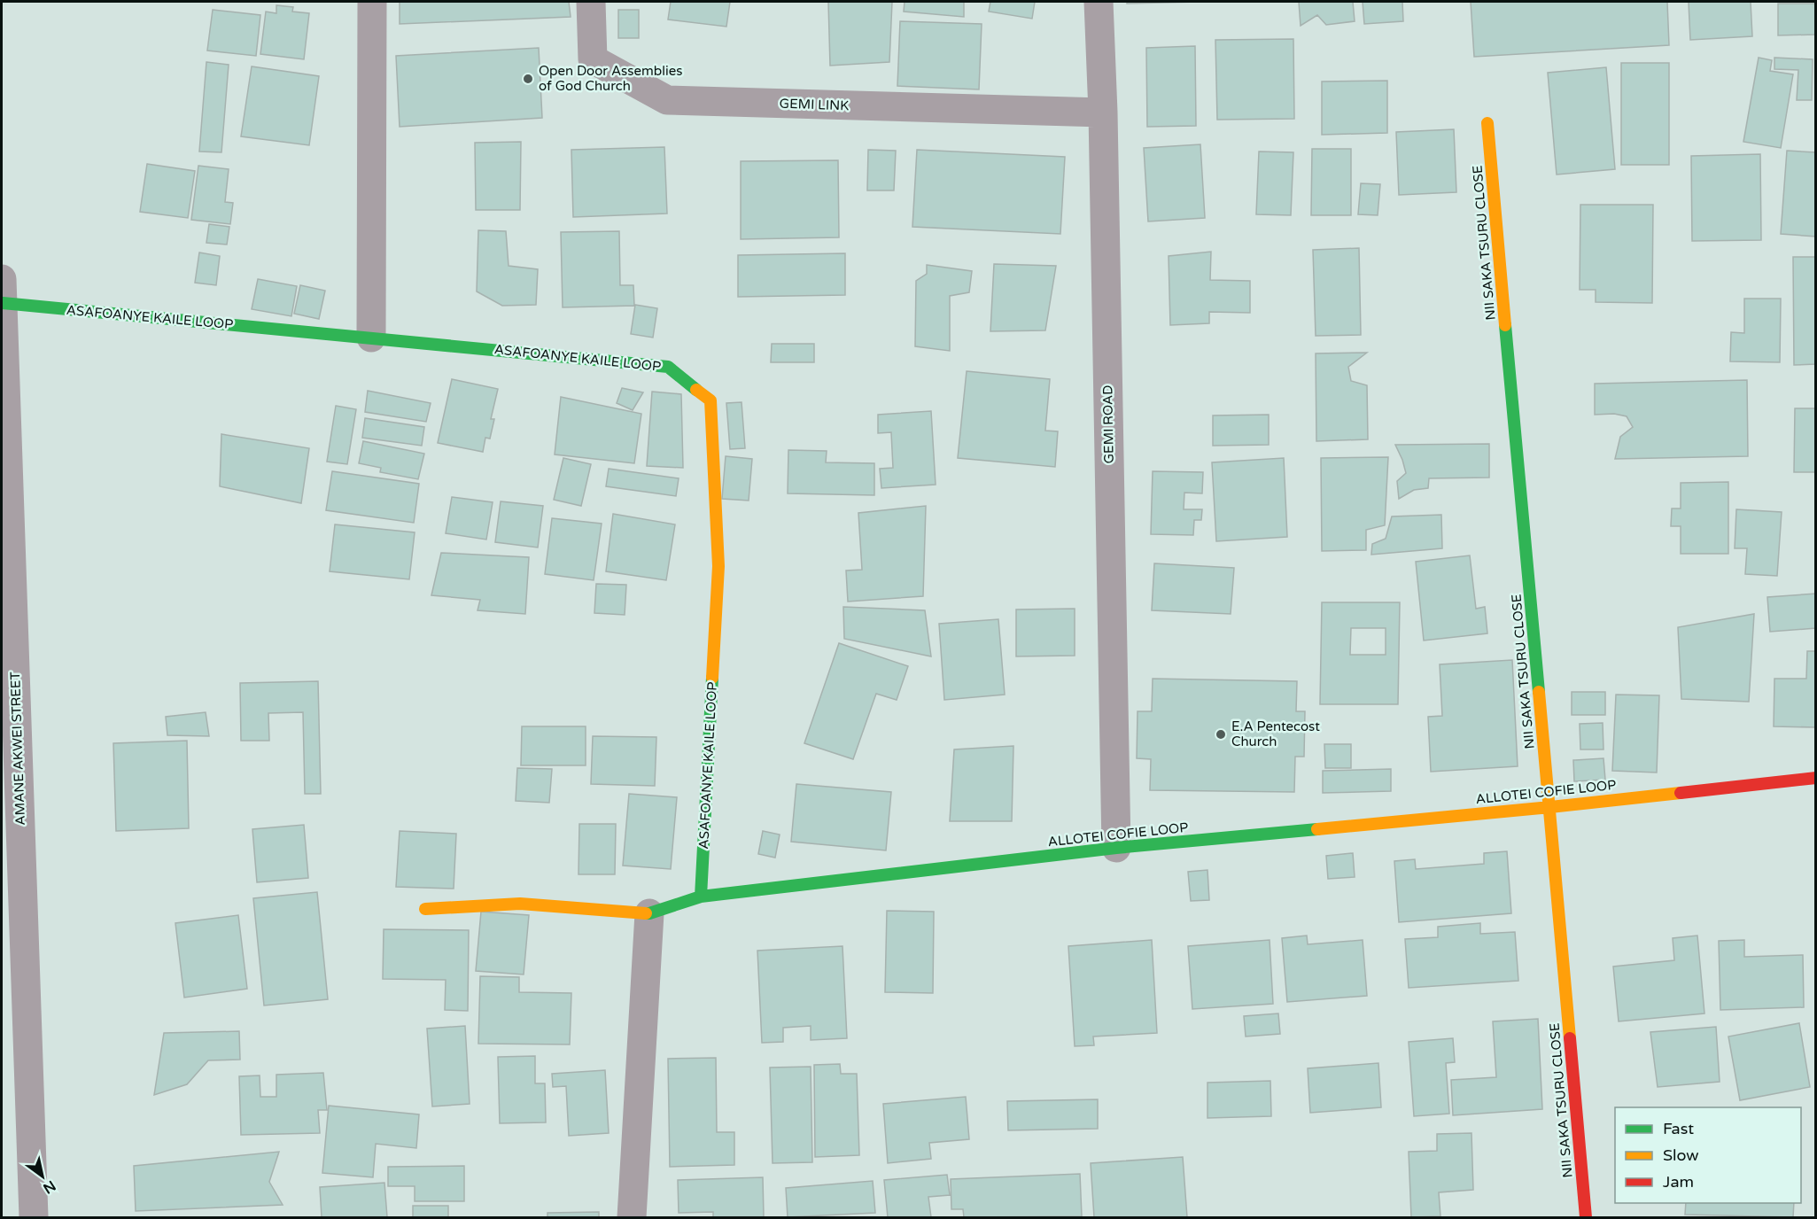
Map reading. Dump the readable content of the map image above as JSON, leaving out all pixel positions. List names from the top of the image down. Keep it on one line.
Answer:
{"streets":{"street":["GEMI LINK","NII SAKA TSURU CLOSE","ASAFOANYE KAILE LOOP","GEMI ROAD","AMANE AKWEI STREET","ALLOTEI COFIE LOOP"]},"crossings":[["GEMI LINK","GEMI ROAD"],["NII SAKA TSURU CLOSE","ALLOTEI COFIE LOOP"],["ASAFOANYE KAILE LOOP","AMANE AKWEI STREET"],["ASAFOANYE KAILE LOOP","ALLOTEI COFIE LOOP"],["GEMI ROAD","ALLOTEI COFIE LOOP"]],"places":["Open Door Assemblies of God Church","E.A Pentecost Church"],"legend":["Fast","Slow","Jam"],"north":"bottom right"}
